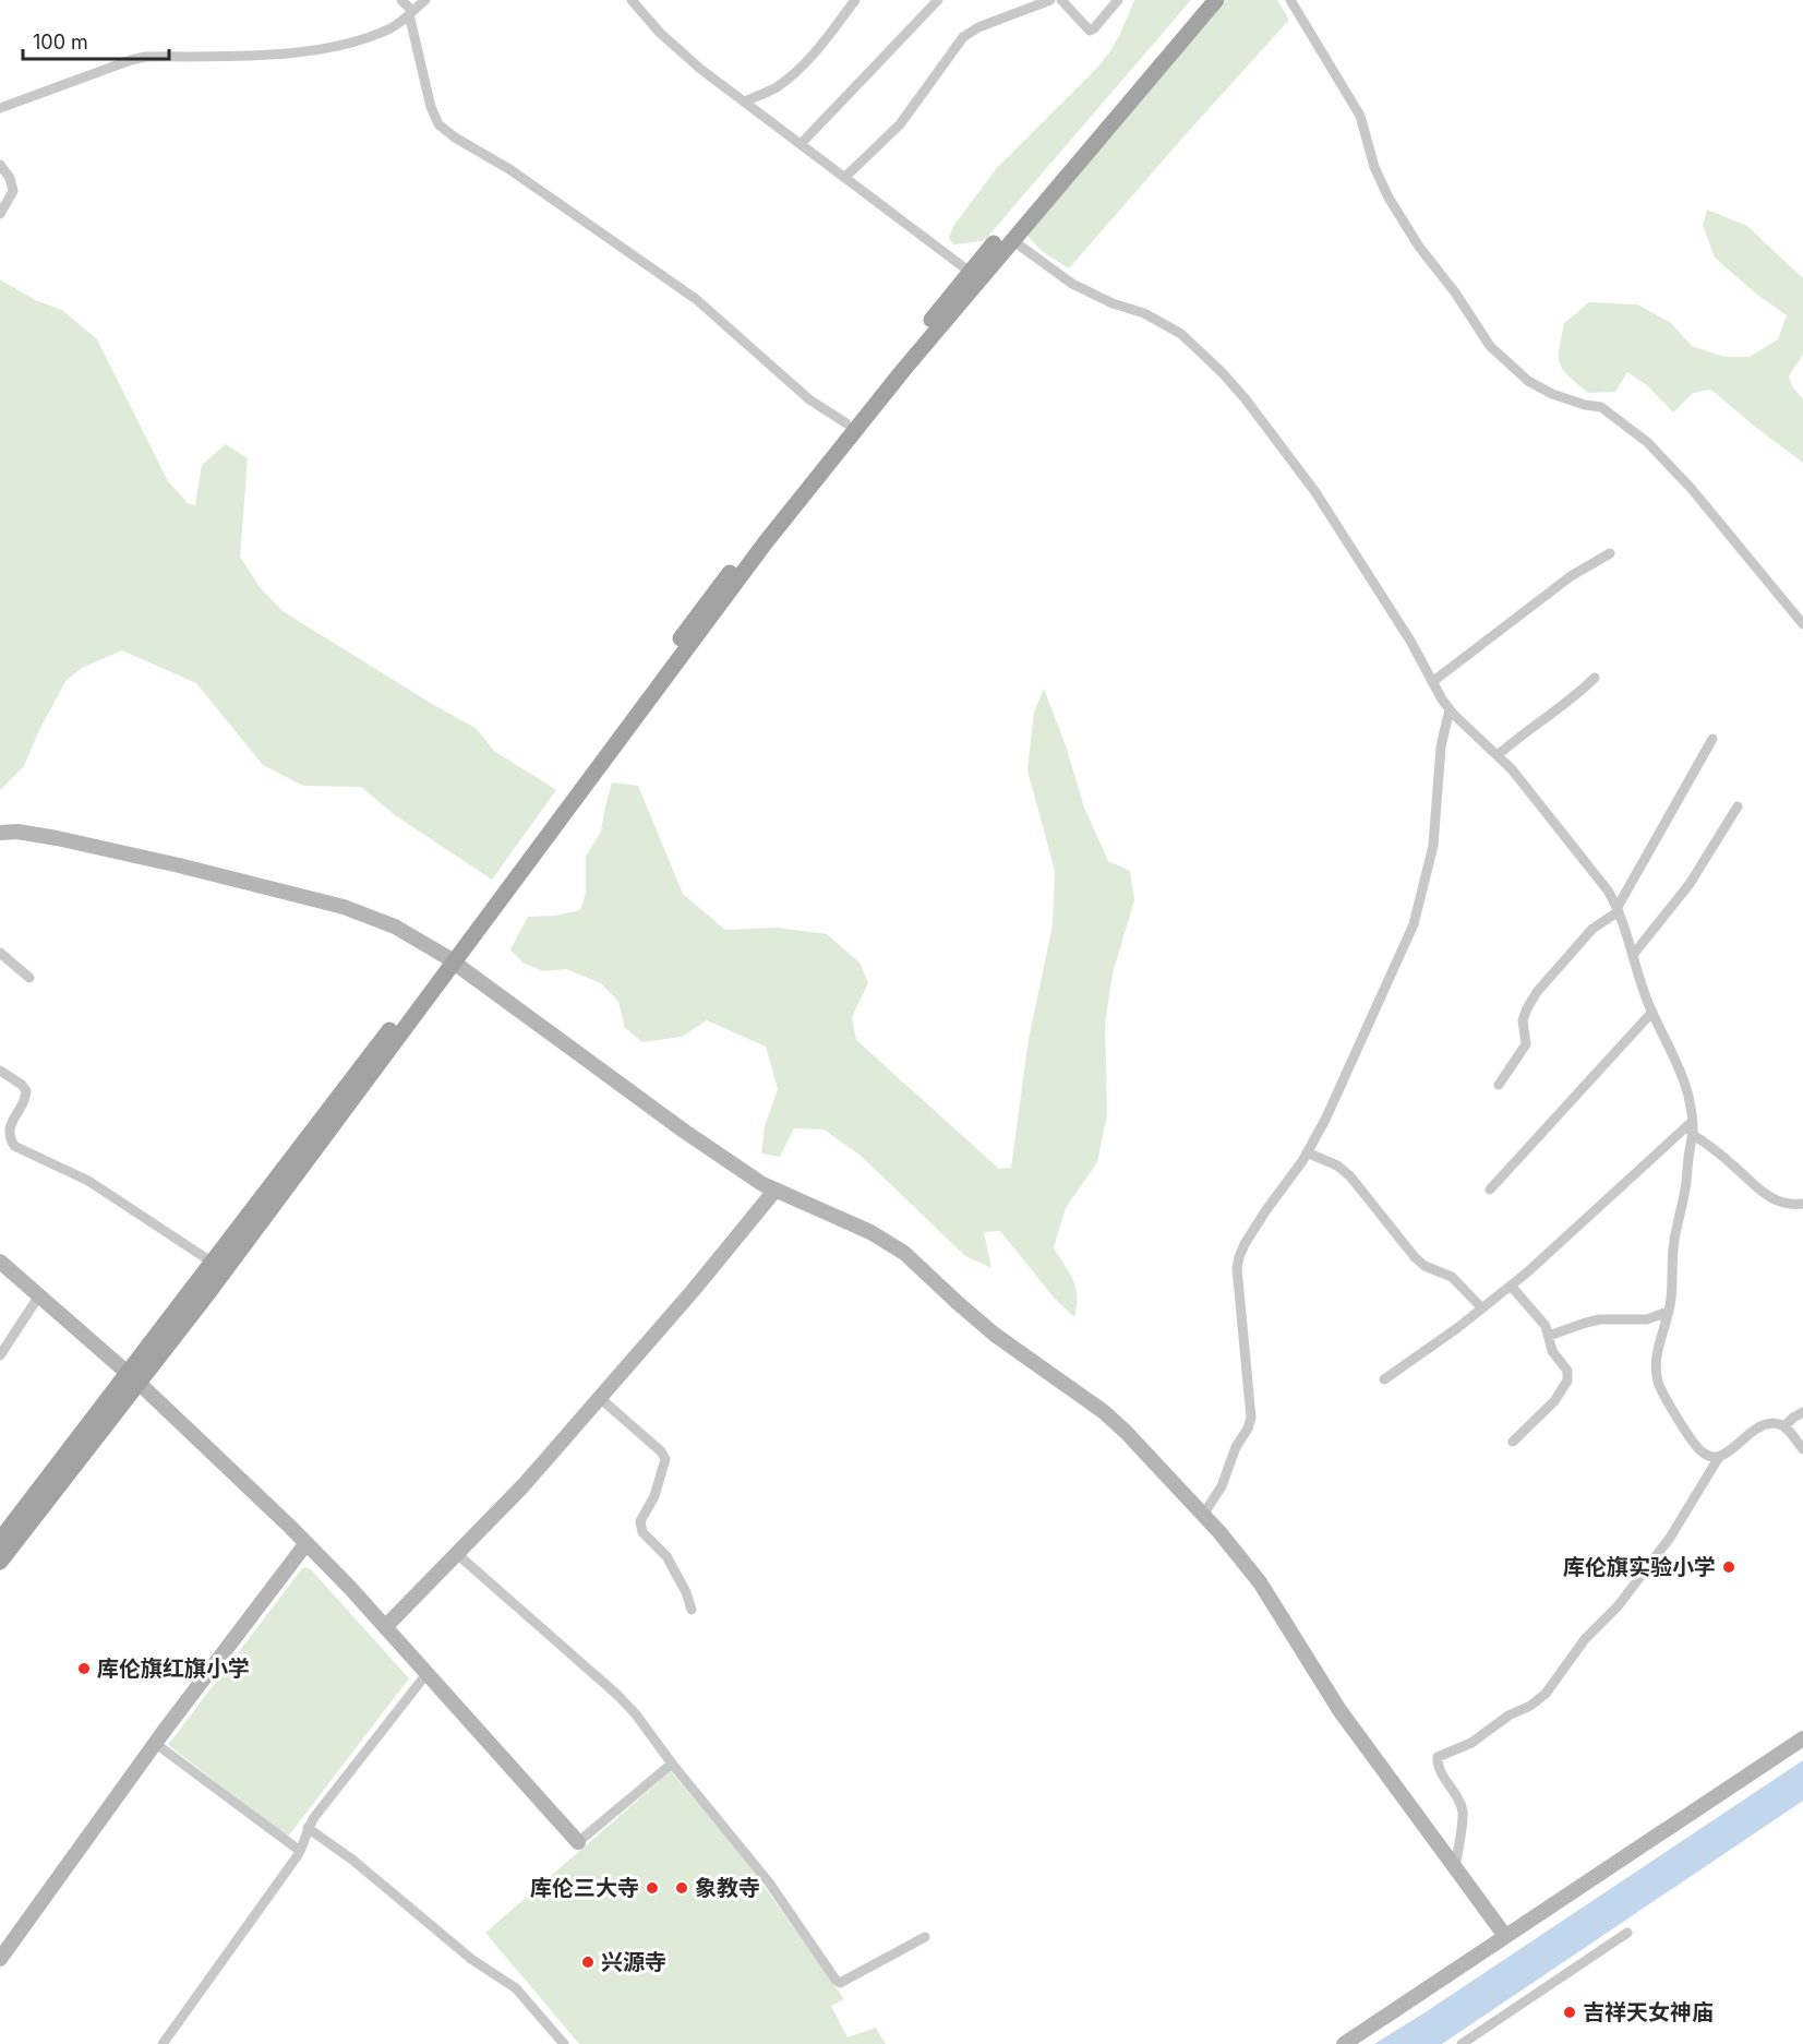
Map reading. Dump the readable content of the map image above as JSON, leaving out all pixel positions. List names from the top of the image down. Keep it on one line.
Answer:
{"places":["库伦旗实验小学","库伦旗红旗小学","库伦三大寺","象教寺","兴源寺","吉祥天女神庙"],"scale_bar":"100 m"}
